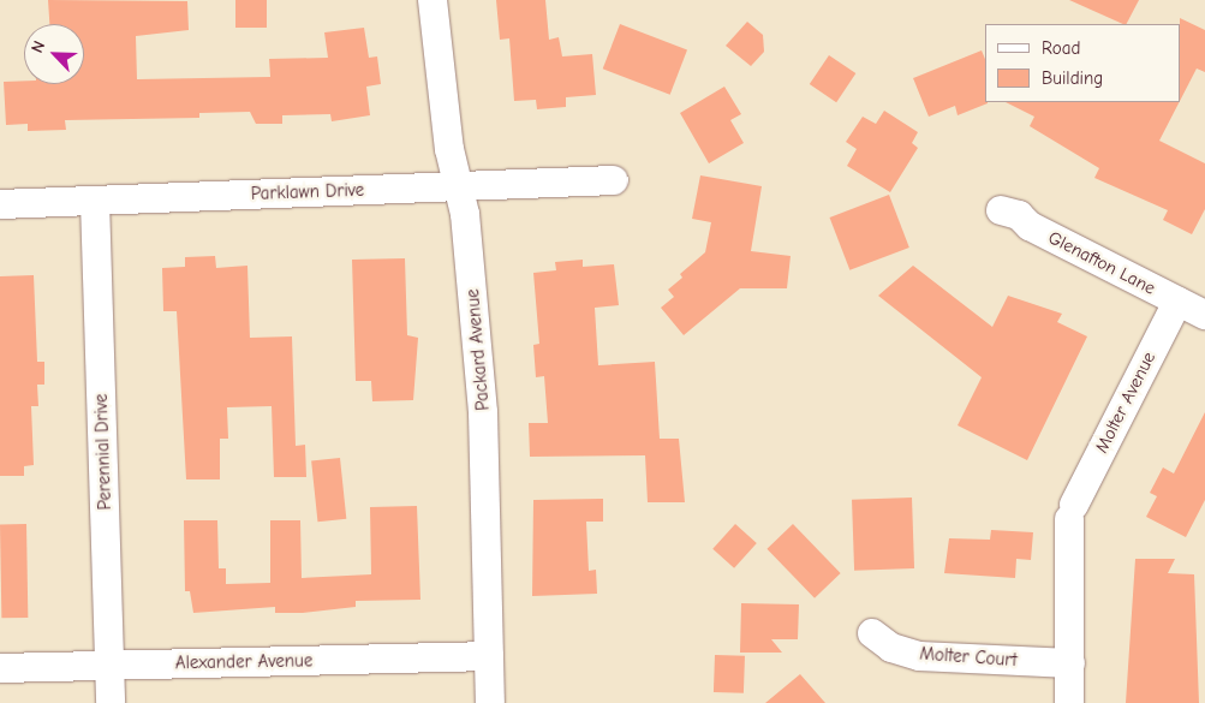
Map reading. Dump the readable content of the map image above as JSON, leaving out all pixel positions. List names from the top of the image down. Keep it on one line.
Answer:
{"streets":{"street":["Parklawn Drive","Glenafton Lane","Packard Avenue","Molter Avenue","Perennial Drive","Molter Court","Alexander Avenue"]},"crossings":[["Parklawn Drive","Packard Avenue"],["Parklawn Drive","Perennial Drive"],["Glenafton Lane","Molter Avenue"],["Packard Avenue","Alexander Avenue"],["Molter Avenue","Molter Court"],["Perennial Drive","Alexander Avenue"]],"legend":["Road","Building"],"north":"top left"}
